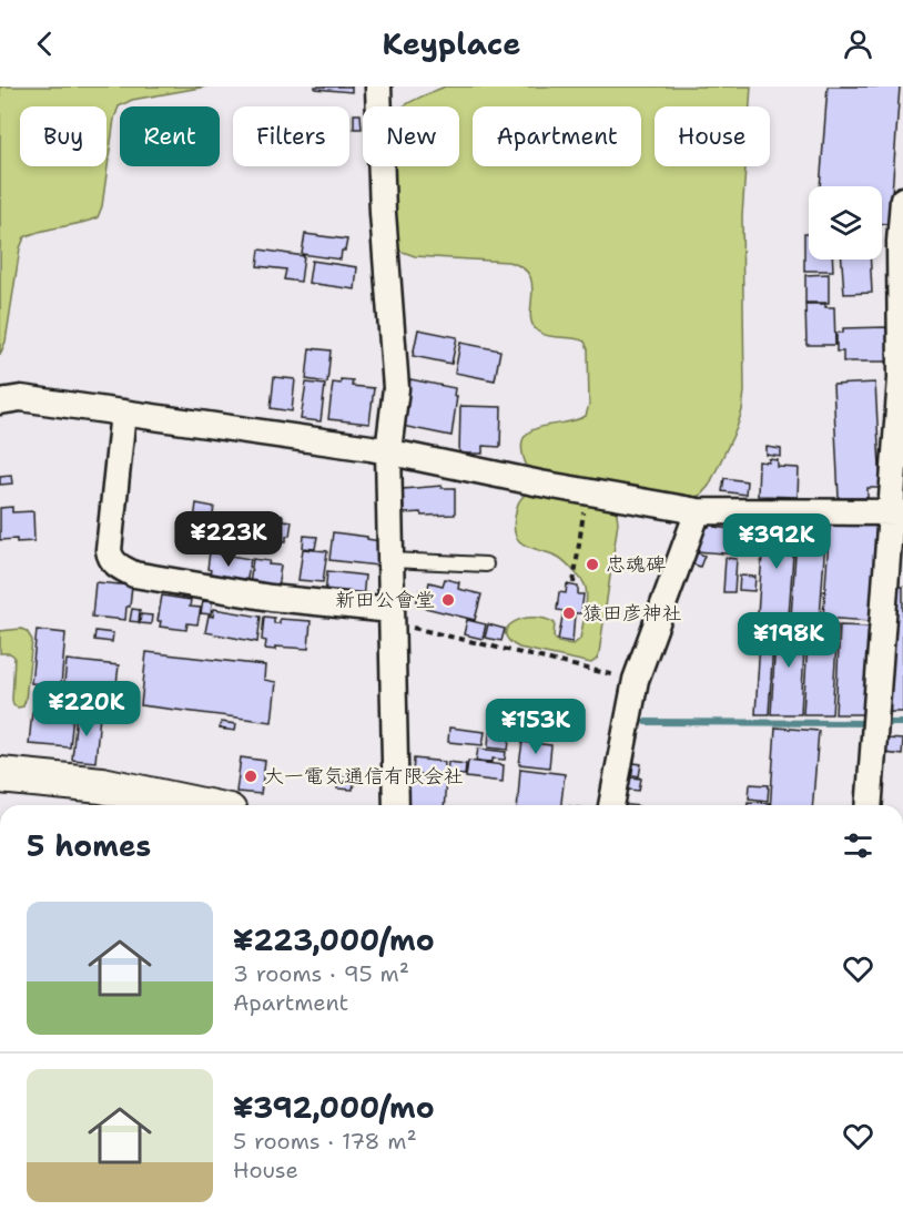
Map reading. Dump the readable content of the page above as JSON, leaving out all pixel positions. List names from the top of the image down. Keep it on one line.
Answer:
{"places":["忠魂碑","新田公會堂","猿田彦神社","大一電気通信有限会社"],"page":{"header":"Keyplace","chip":["Buy","Rent","Filters","New","Apartment","House"],"price":["¥223K","¥392K","¥198K","¥220K","¥153K"],"heading":"5 homes","list":[{"name":"¥223,000/mo","note":"3 rooms · 95 m² · Apartment"},{"name":"¥392,000/mo","note":"5 rooms · 178 m² · House"}]}}
